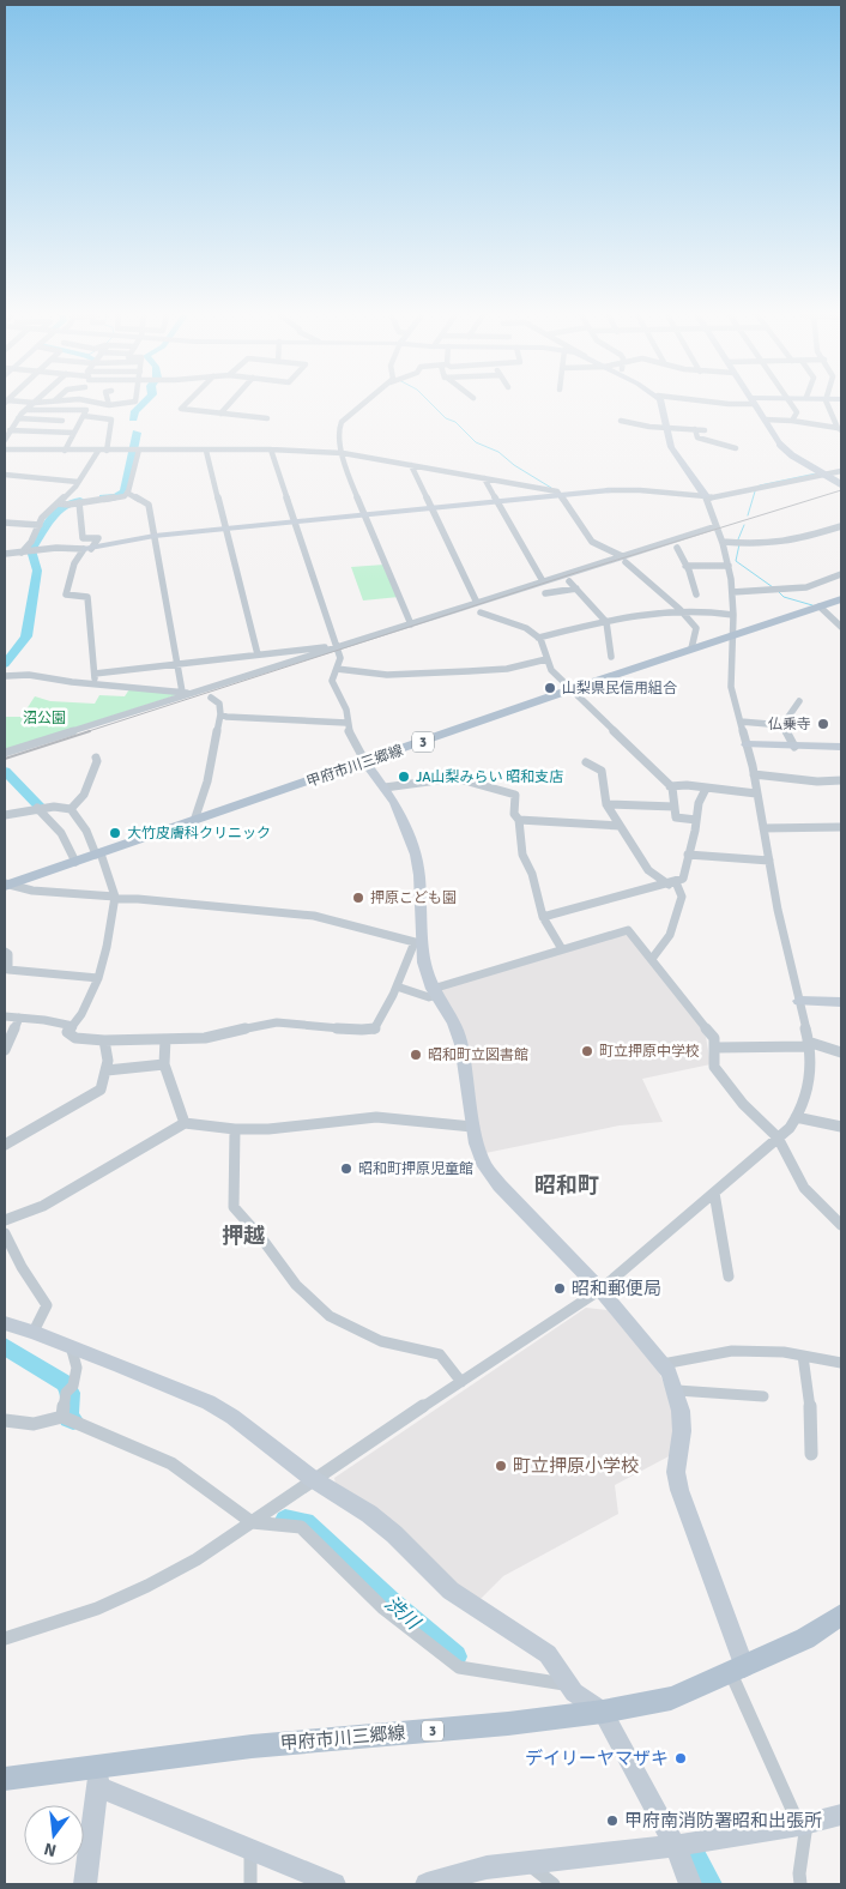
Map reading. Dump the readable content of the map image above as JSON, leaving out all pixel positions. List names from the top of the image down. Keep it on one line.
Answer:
{"streets":{"main road":["3","甲府市川三郷線"]},"districts":["昭和町","押越"],"water":["渋川"],"parks":["沼公園"],"places":["山梨県民信用組合","仏乗寺","JA山梨みらい 昭和支店","大竹皮膚科クリニック","押原こども園","町立押原中学校","昭和町立図書館","昭和町押原児童館","昭和郵便局","町立押原小学校","デイリーヤマザキ","甲府南消防署昭和出張所"],"north":"bottom"}
